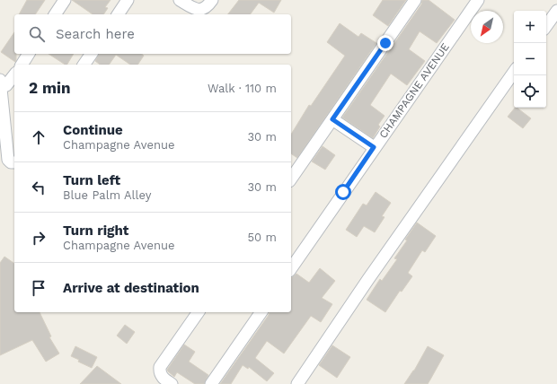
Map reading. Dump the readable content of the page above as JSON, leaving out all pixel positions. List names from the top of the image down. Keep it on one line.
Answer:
{"streets":{"street":["CHAMPAGNE AVENUE"]},"north":"bottom left","page":{"map_buttons":["+","−"],"search":"Search here","heading":["2 min","Walk · 110 m"],"list":[["Continue","Champagne Avenue","30 m"],["Turn left","Blue Palm Alley","30 m"],["Turn right","Champagne Avenue","50 m"],"Arrive at destination"]}}
